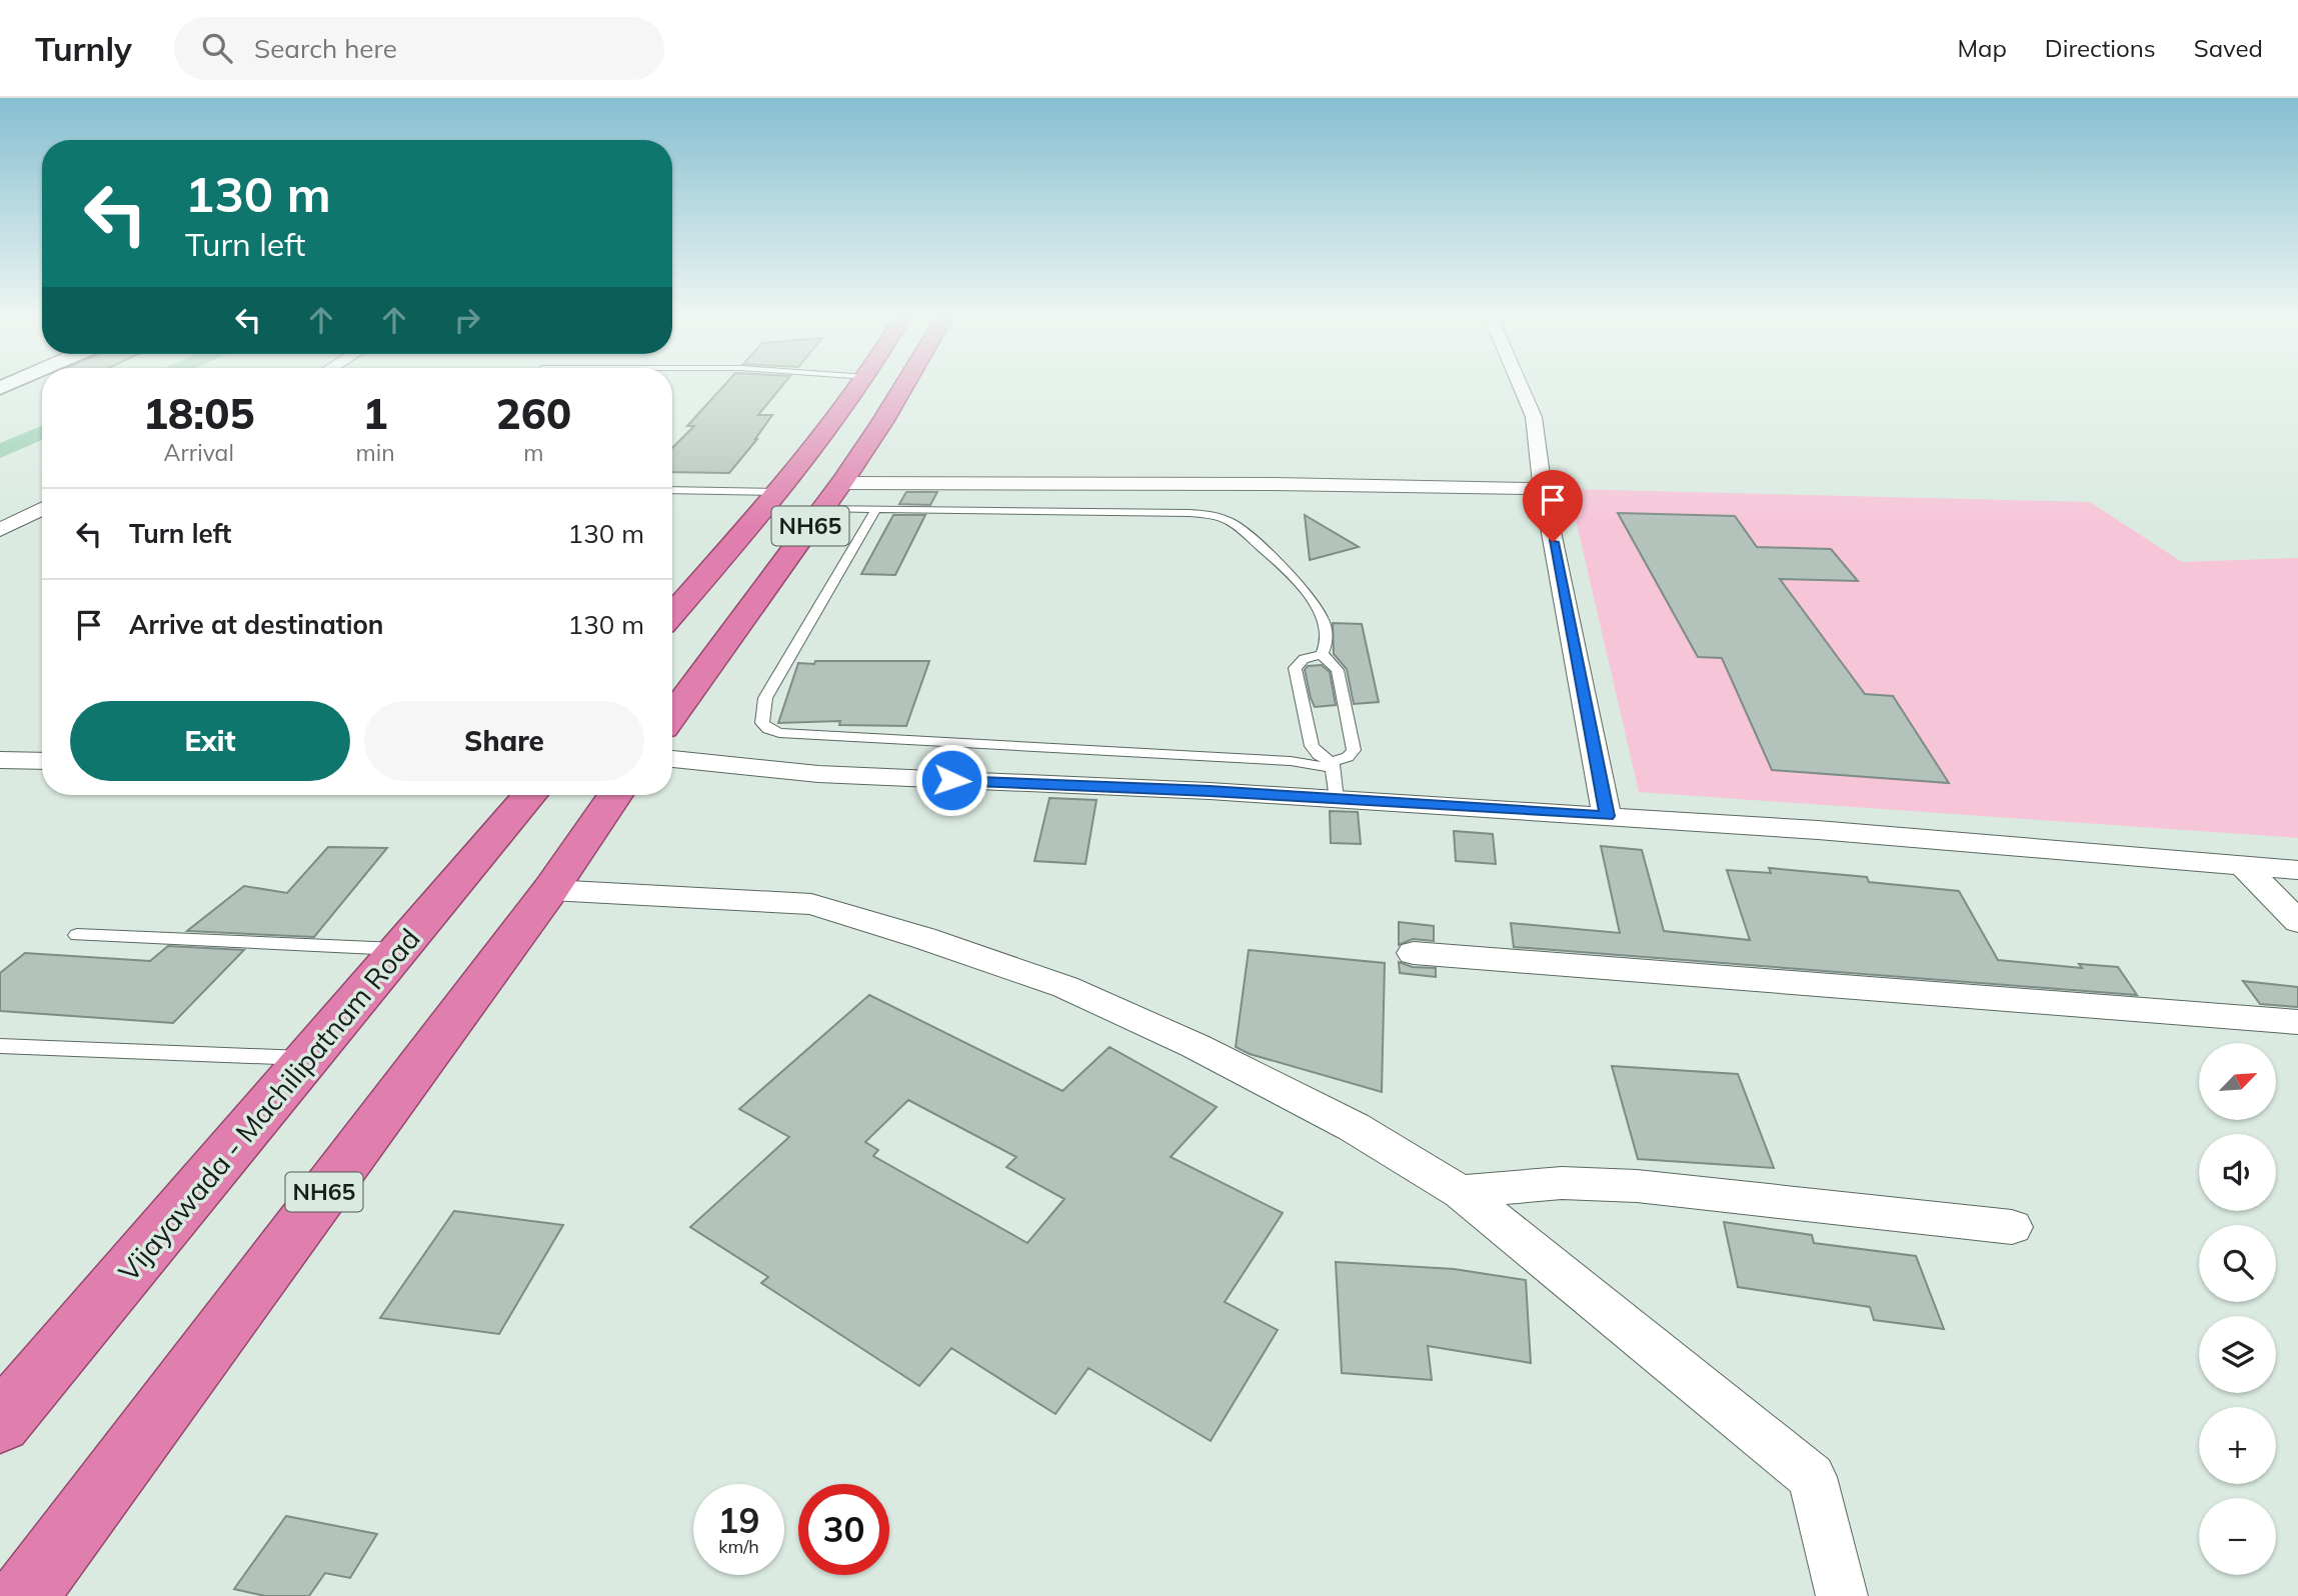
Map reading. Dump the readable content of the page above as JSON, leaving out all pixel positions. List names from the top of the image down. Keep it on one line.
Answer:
{"streets":{"highway":["NH65","Vijayawada - Machilipatnam Road"]},"north":"top right","page":{"header":"Turnly","search":"Search here","nav":["Map","Directions","Saved"],"turn":["130 m","Turn left"],"eta":["18:05","Arrival","1","min","260","m"],"list":[{"name":"Turn left","value":"130 m"},{"name":"Arrive at destination","value":"130 m"}],"buttons":["Exit","Share"],"map_buttons":["+","−"],"speed":"19 km/h","limit":"30"}}
